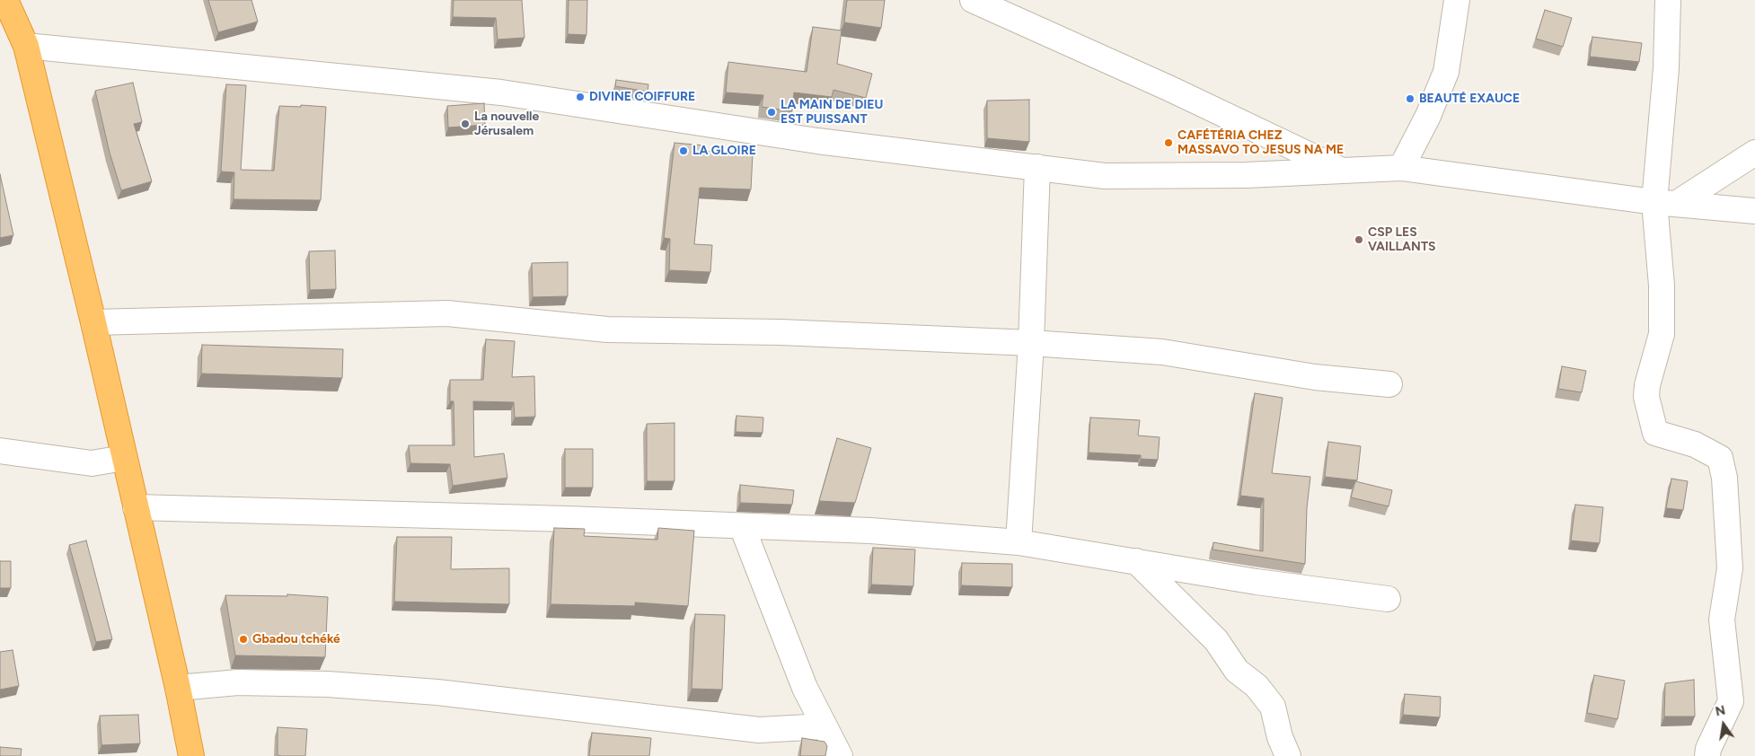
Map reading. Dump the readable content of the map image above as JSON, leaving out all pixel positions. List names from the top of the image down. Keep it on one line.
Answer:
{"places":["DIVINE COIFFURE","BEAUTÉ EXAUCE","LA MAIN DE DIEU EST PUISSANT","La nouvelle Jérusalem","CAFÉTÉRIA CHEZ MASSAVO TO JESUS NA ME","LA GLOIRE","CSP LES VAILLANTS","Gbadou tchéké"],"north":"top"}
